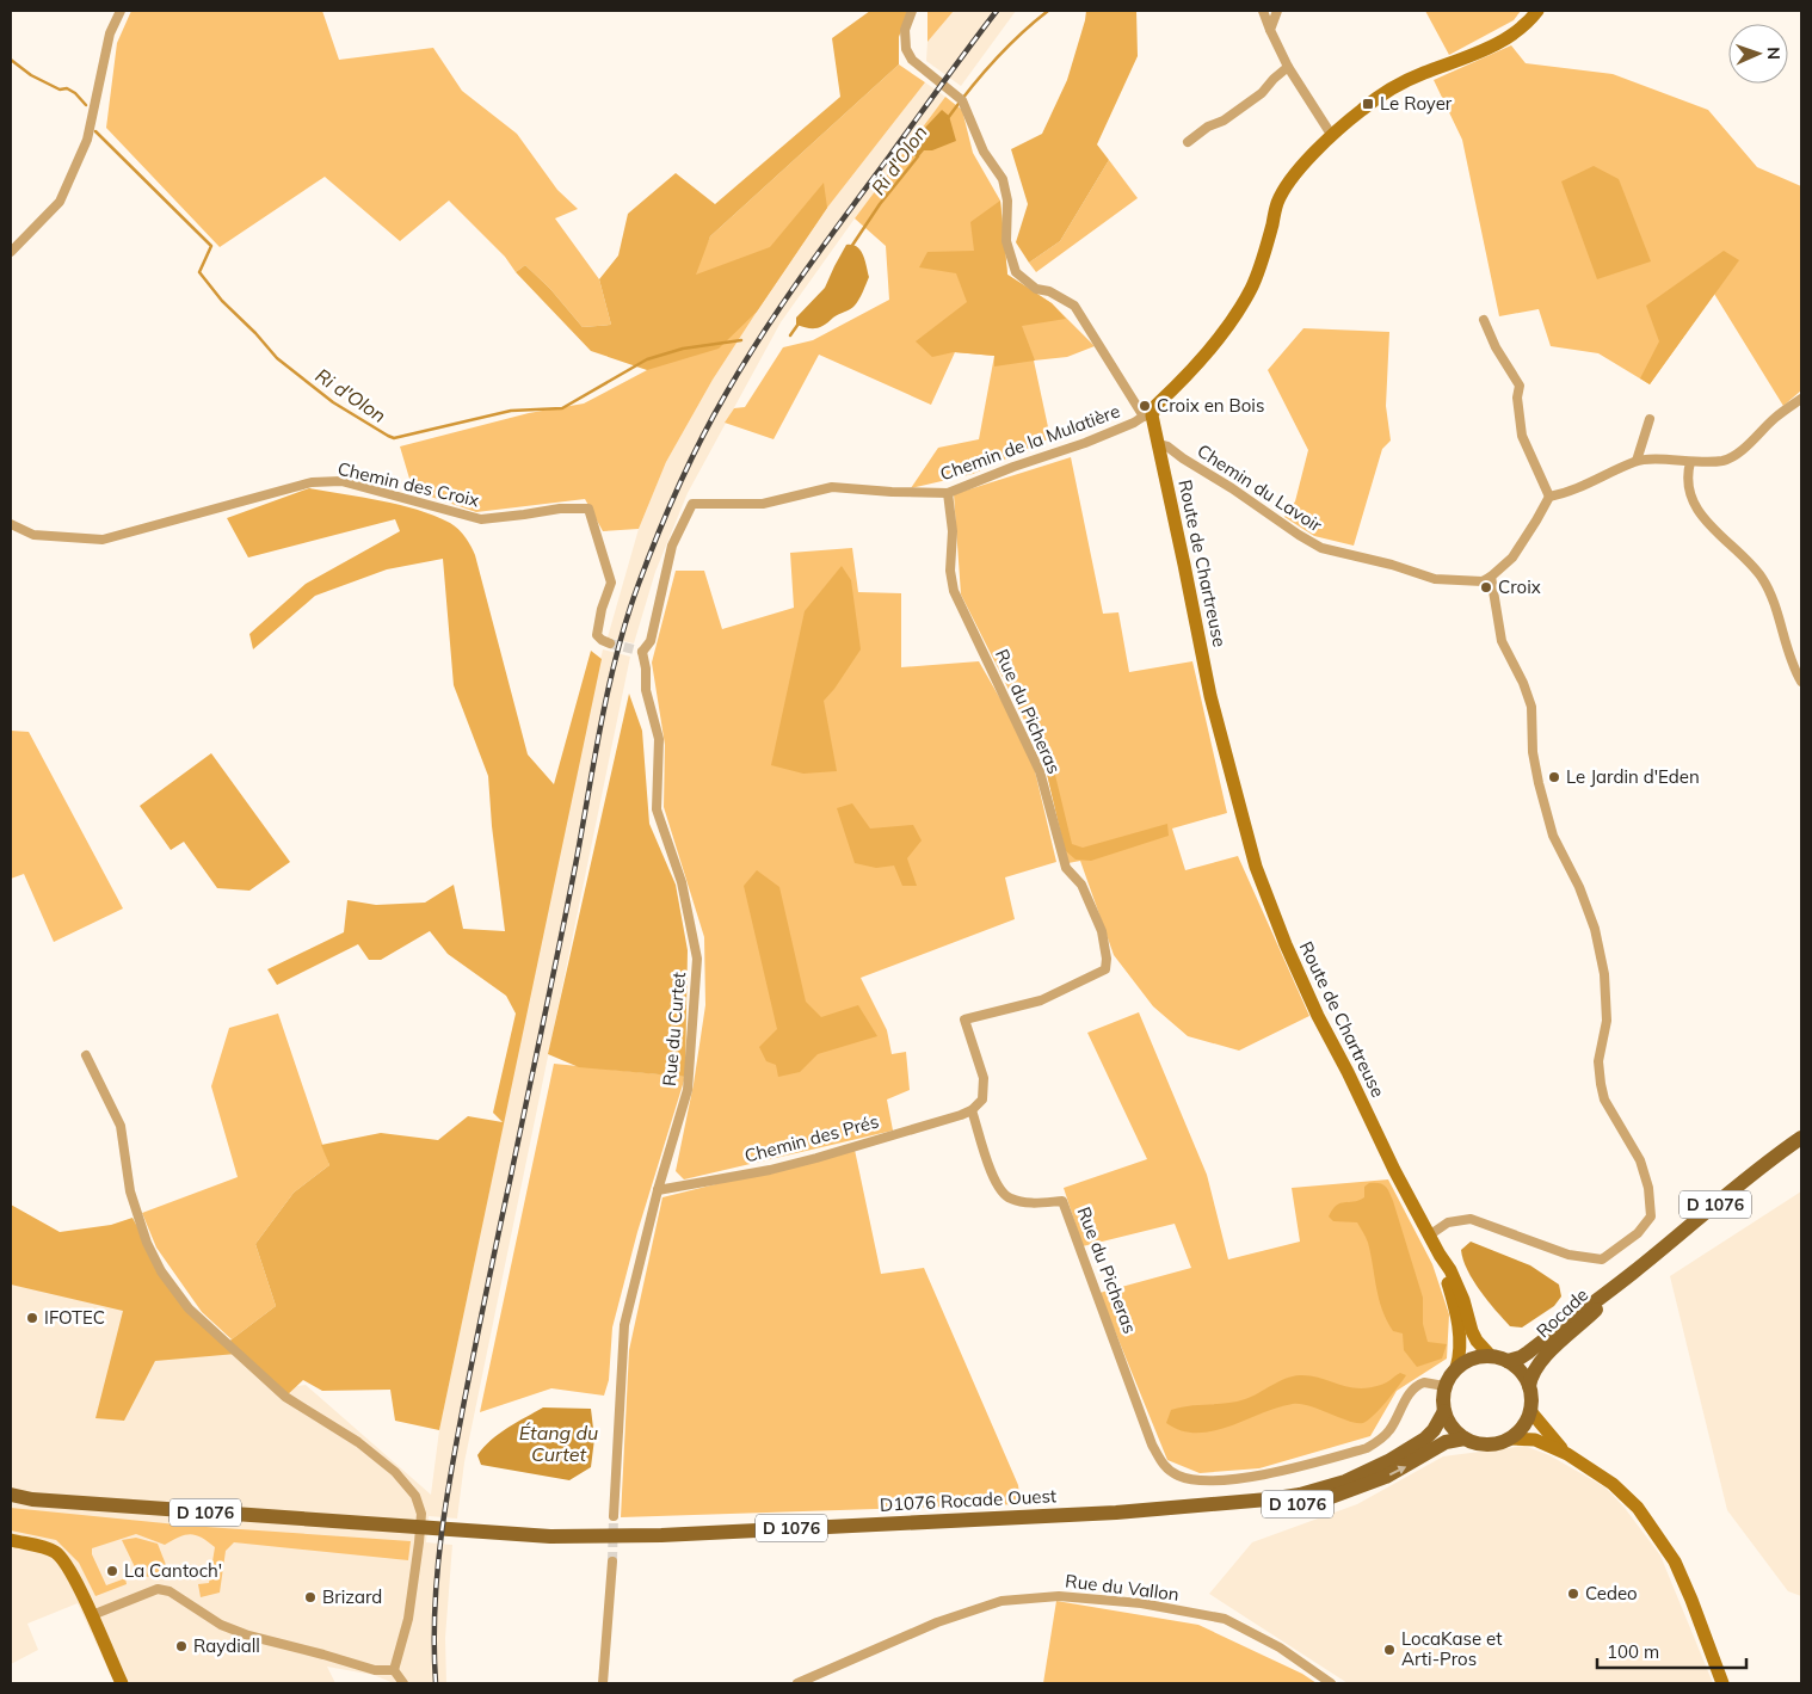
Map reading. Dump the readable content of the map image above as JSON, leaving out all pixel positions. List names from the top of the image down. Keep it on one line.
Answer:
{"streets":{"main road":["Route de Chartreuse","D 1076","Rocade","D1076 Rocade Ouest"],"street":["Chemin de la Mulatière","Chemin des Croix","Chemin du Lavoir","Rue du Picheras","Rue du Curtet","Chemin des Prés","Rue du Vallon"]},"crossings":[["Chemin de la Mulatière","Route de Chartreuse"],["Chemin de la Mulatière","Rue du Picheras"],["Chemin de la Mulatière","Rue du Curtet"],["Chemin du Lavoir","Route de Chartreuse"],["Route de Chartreuse","Rue du Picheras"],["Route de Chartreuse","D 1076"],["Route de Chartreuse","Rocade"],["Route de Chartreuse","D1076 Rocade Ouest"],["Rue du Picheras","Chemin des Prés"],["Rue du Picheras","D 1076"],["Rue du Picheras","Rocade"],["Rue du Picheras","D1076 Rocade Ouest"],["Rue du Curtet","Chemin des Prés"],["D 1076","Rocade"],["D 1076","D1076 Rocade Ouest"],["Rocade","D1076 Rocade Ouest"]],"water":["Ri d'Olon","Étang du Curtet"],"places":{"transit":["Le Royer"],"other":["Croix en Bois","Croix","Le Jardin d'Eden","IFOTEC","La Cantoch'","Cedeo","Brizard","Raydiall","LocaKase et Arti-Pros"]},"scale_bar":"100 m","north":"right"}
